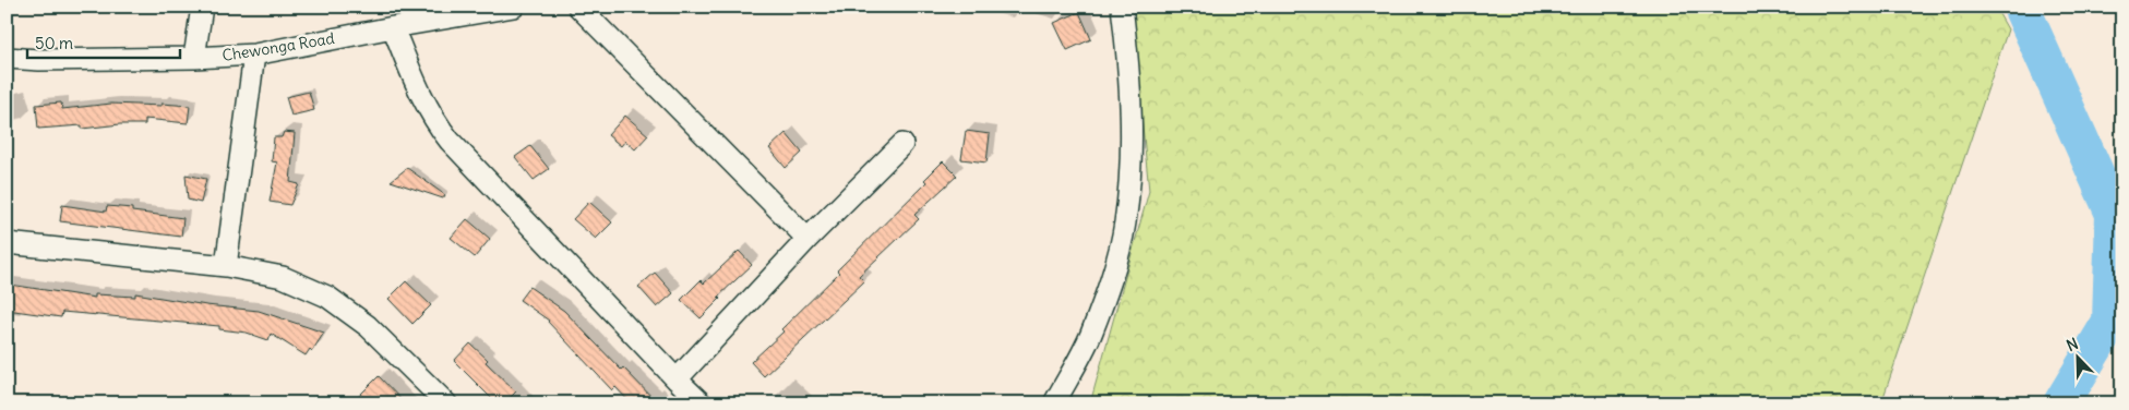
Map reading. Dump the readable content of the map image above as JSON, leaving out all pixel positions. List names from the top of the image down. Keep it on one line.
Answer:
{"streets":{"street":["Chewonga Road"]},"scale_bar":"50 m","north":"top left"}
